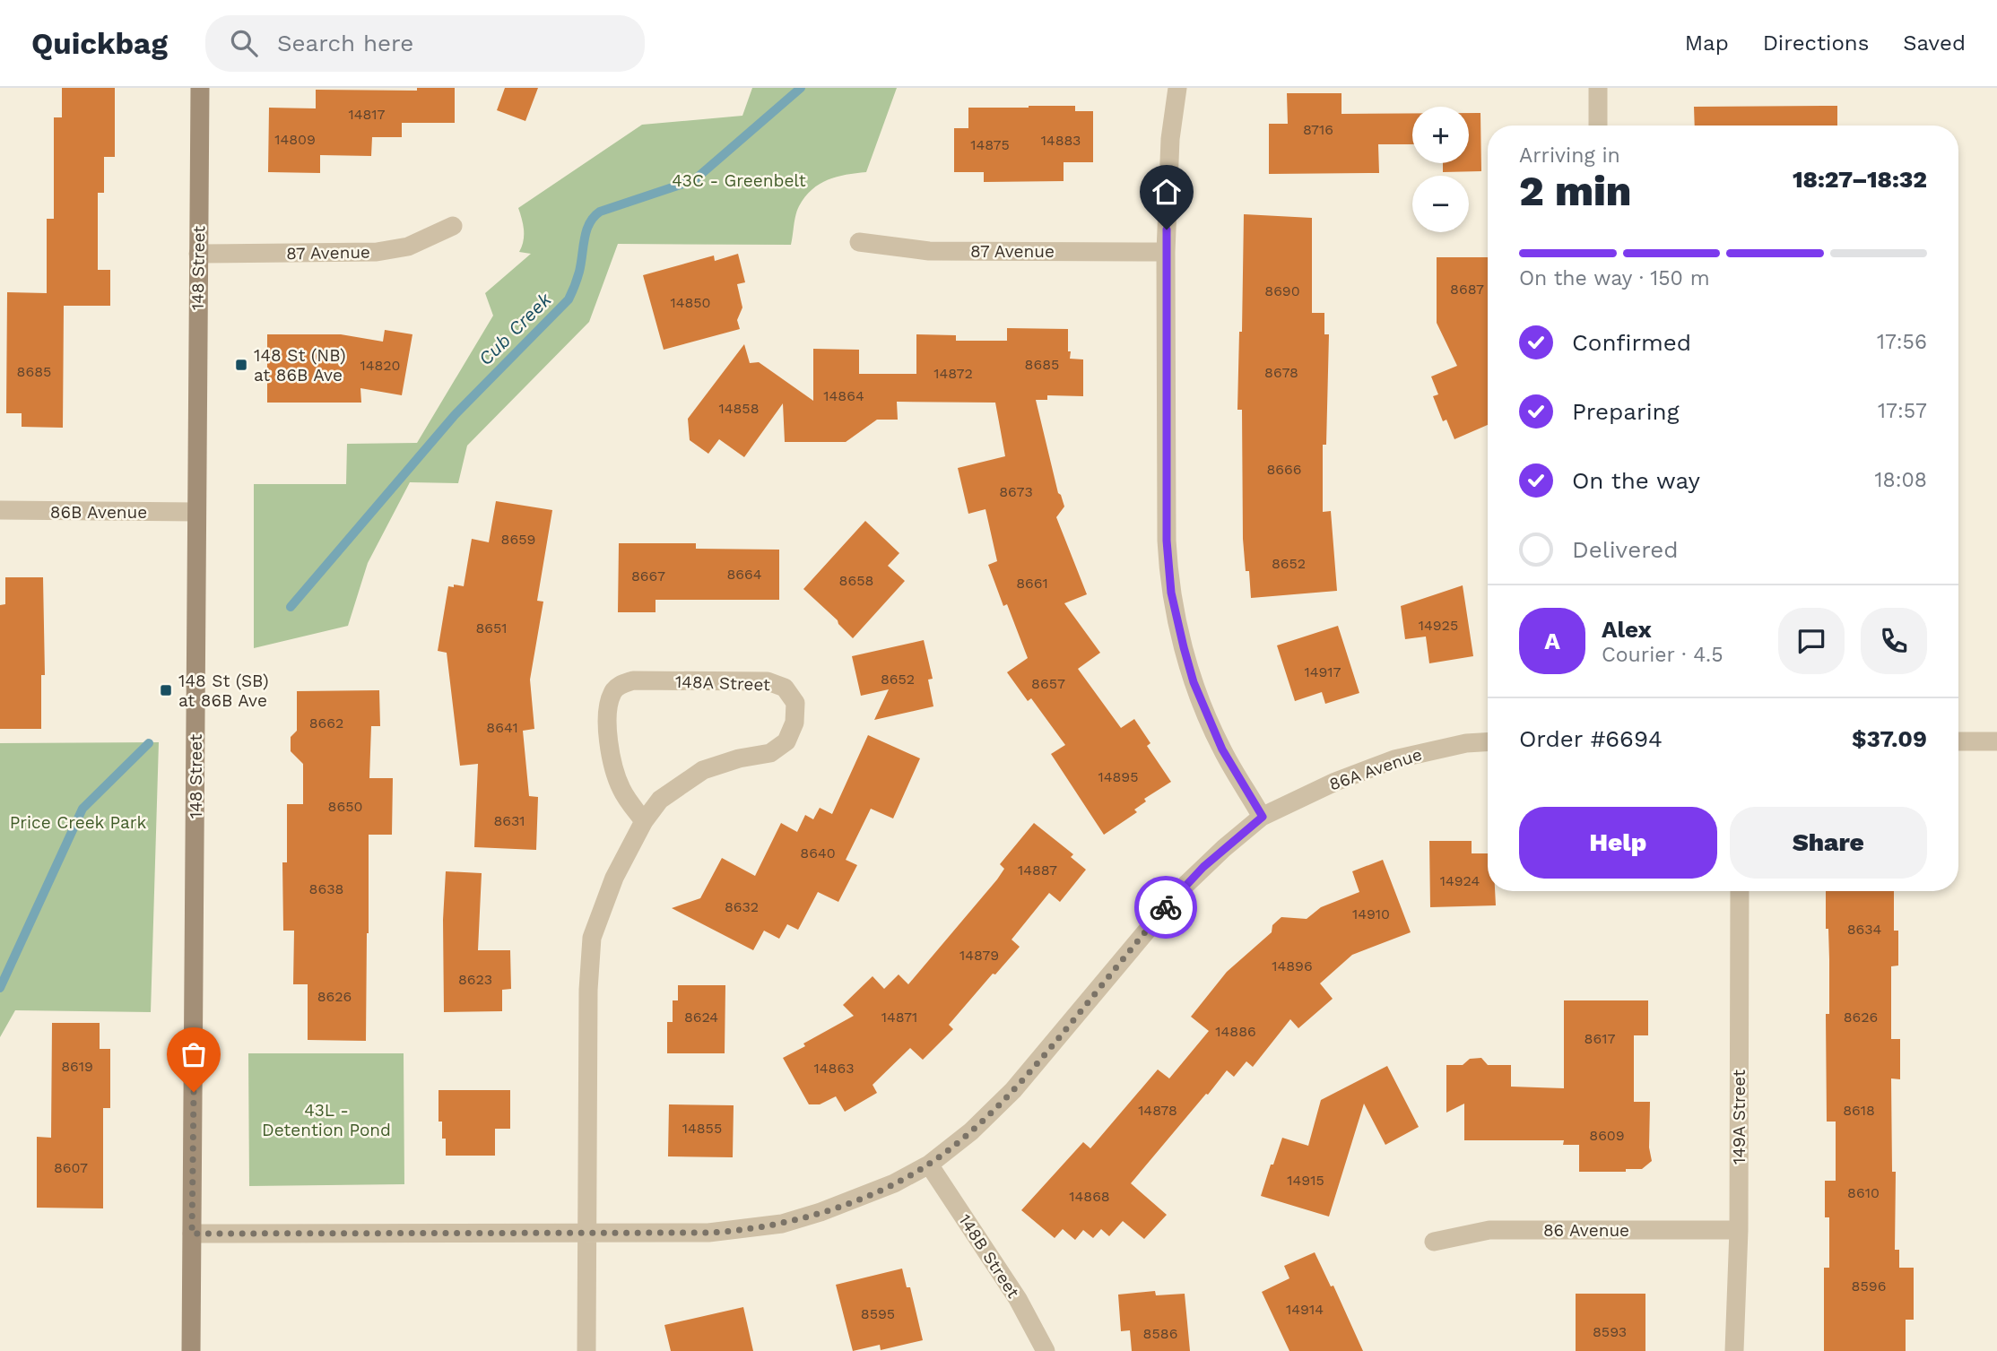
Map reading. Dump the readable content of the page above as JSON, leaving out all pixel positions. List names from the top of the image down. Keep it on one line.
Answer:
{"streets":{"street":["87 Avenue","148 Street","86B Avenue","148A Street","86A Avenue","149A Street","86 Avenue","148B Street"]},"crossings":[["87 Avenue","148 Street"],["148 Street","86B Avenue"],["149A Street","86 Avenue"]],"water":["Cub Creek"],"parks":["43C - Greenbelt","Price Creek Park","43L - Detention Pond"],"places":{"transit":["148 St (NB) at 86B Ave","148 St (SB) at 86B Ave"]},"house_numbers":["14817","8716","14809","14883","14875","8687","8690","14850","8685","14820","8685","8678","14872","14864","14858","8666","8673","8659","8652","8664","8667","8658","8661","14925","8651","14917","8652","8657","8662","8641","14895","8650","8631","8640","14887","14924","8638","8632","14910","8634","14879","14896","8623","8626","8624","14871","8626","14886","8617","8619","14863","14878","8618","14855","8609","8607","14915","8610","14868","8596","14914","8595","8593","8586"],"page":{"header":"Quickbag","search":"Search here","nav":["Map","Directions","Saved"],"map_buttons":["+","−"],"heading":["2 min","Arriving in","18:27–18:32"],"panel":["Alex","Courier · 4.5","Order #6694","$37.09"],"bar":"On the way · 150 m","list":[["Confirmed","17:56"],["Preparing","17:57"],["On the way","18:08"],"Delivered"],"round":"A","buttons":["Help","Share"]}}
